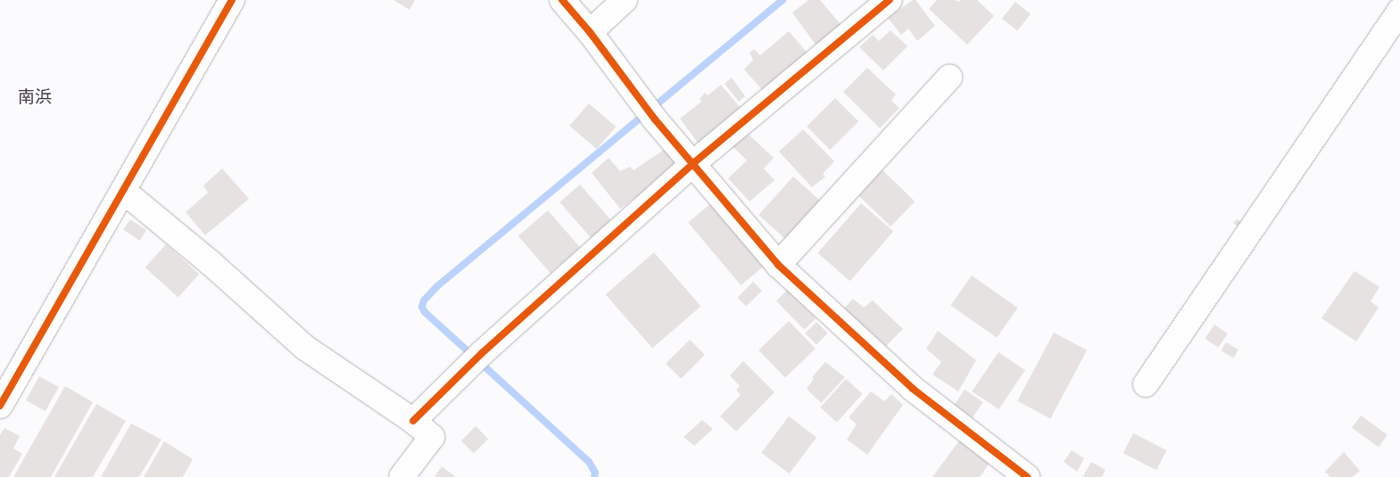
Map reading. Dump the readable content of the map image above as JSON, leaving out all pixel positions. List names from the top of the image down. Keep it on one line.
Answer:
{"districts":["南浜"]}
